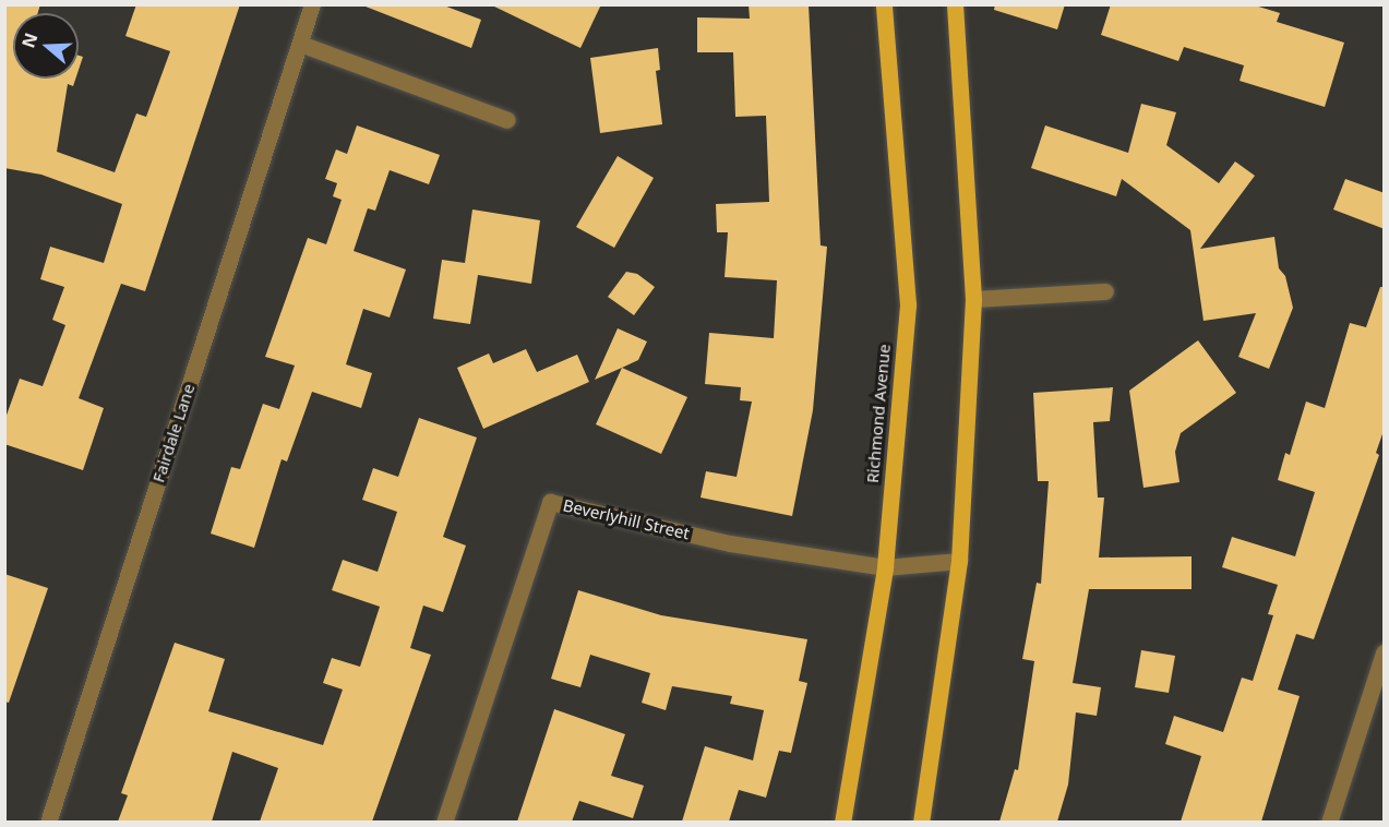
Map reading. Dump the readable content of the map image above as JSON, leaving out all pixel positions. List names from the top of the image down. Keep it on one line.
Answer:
{"streets":{"main road":["Richmond Avenue"],"street":["Fairdale Lane","Beverlyhill Street"]},"crossings":[["Richmond Avenue","Beverlyhill Street"]],"north":"left"}
